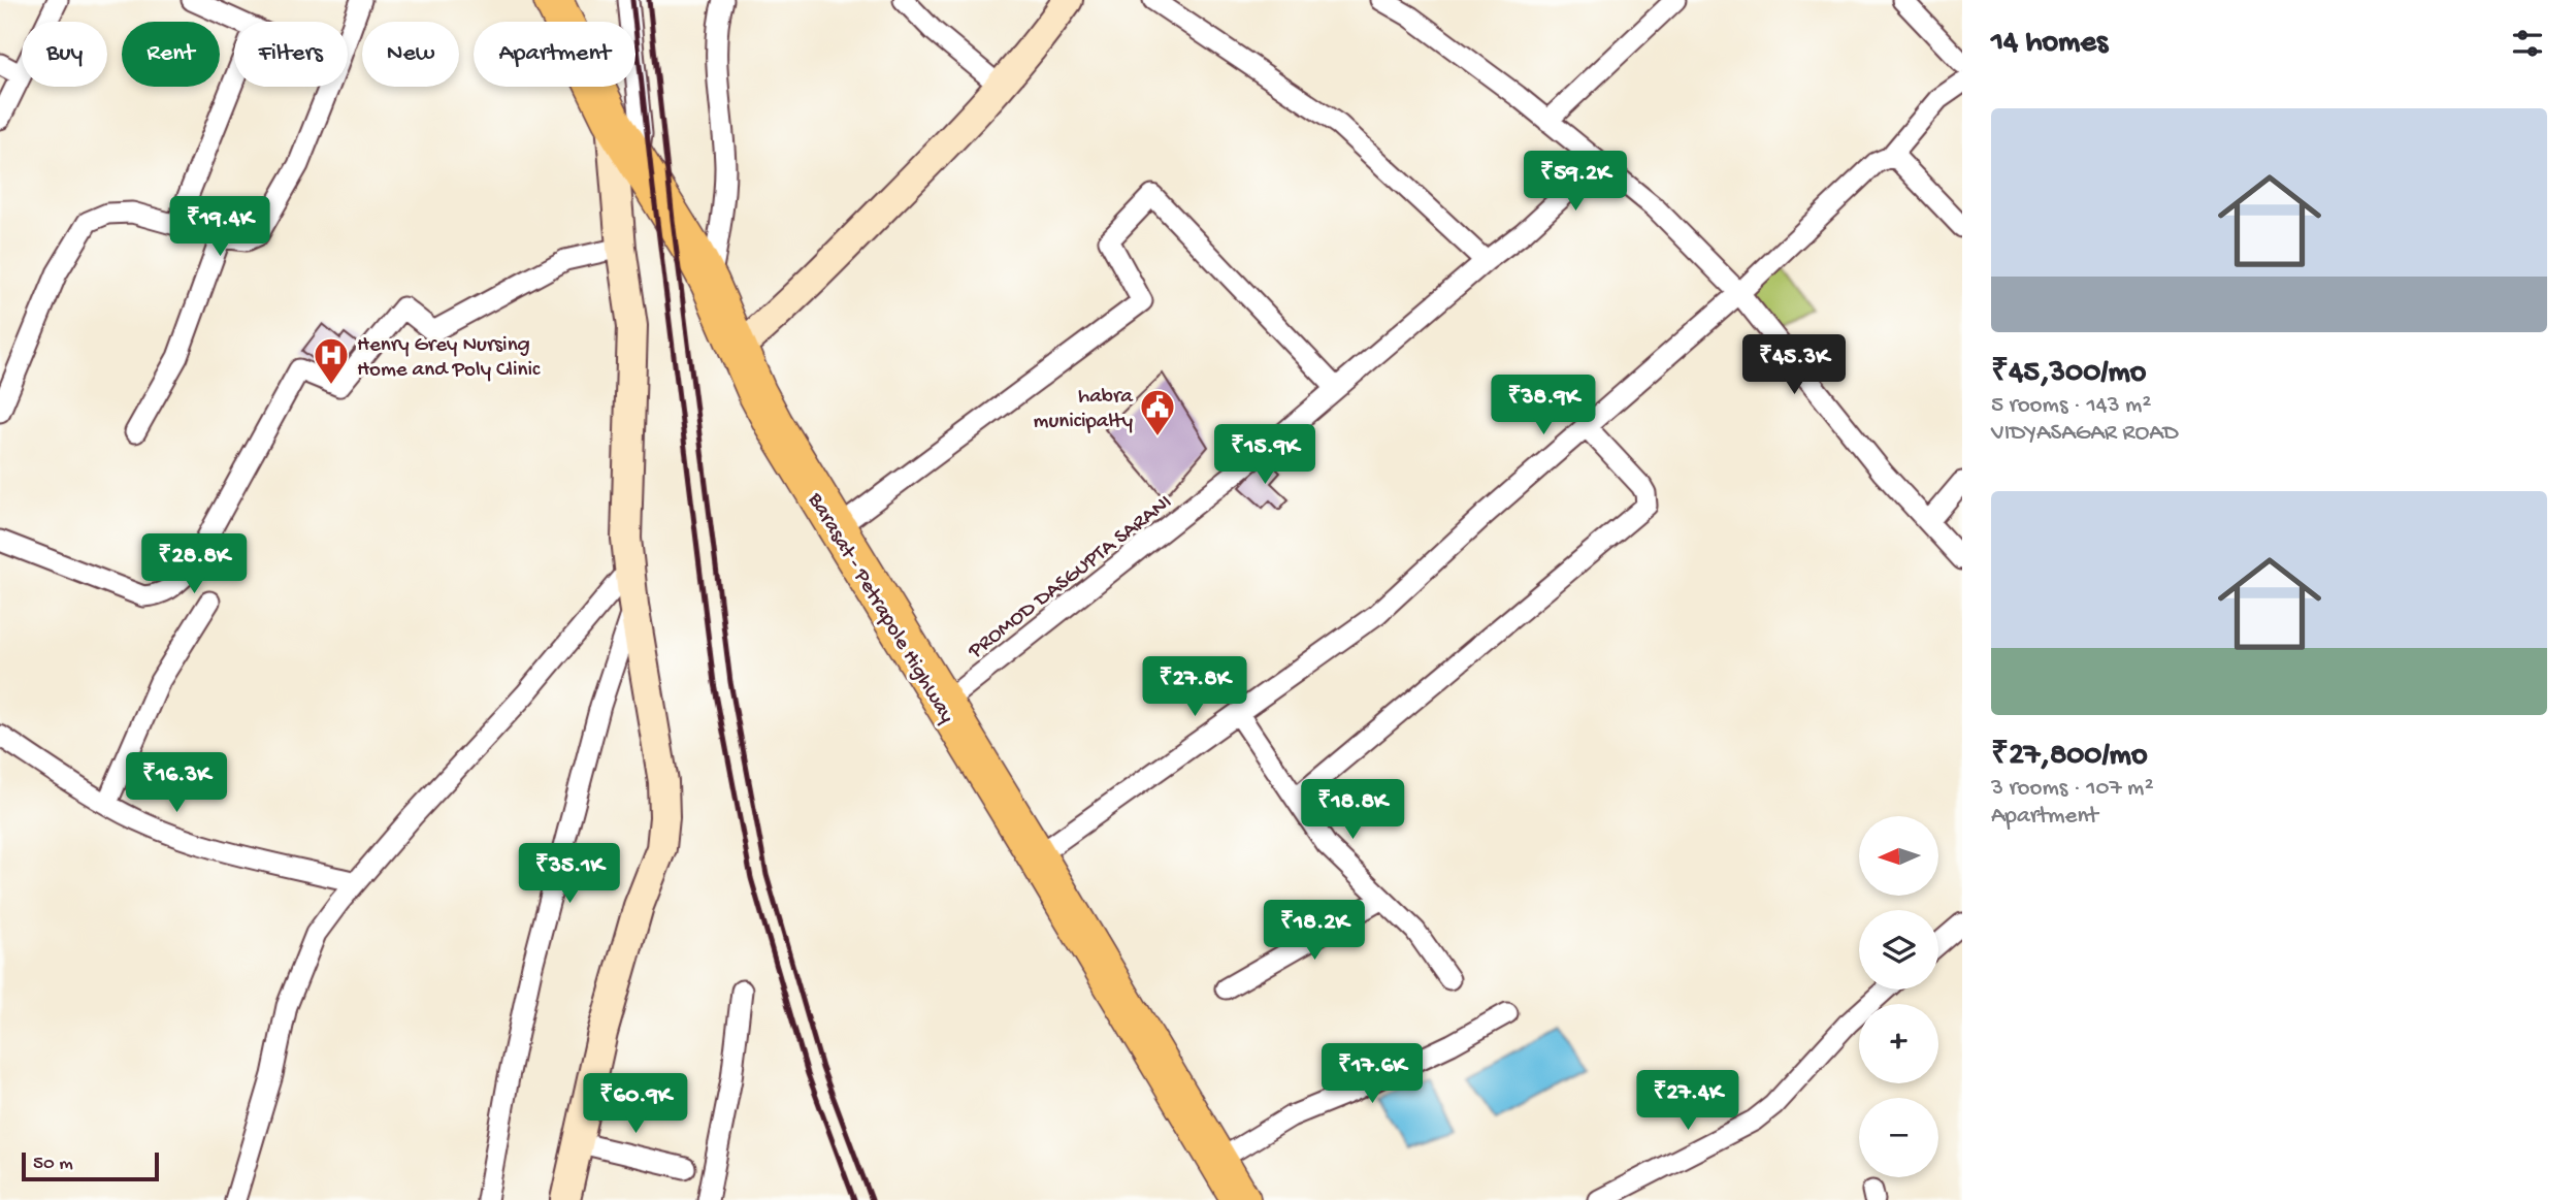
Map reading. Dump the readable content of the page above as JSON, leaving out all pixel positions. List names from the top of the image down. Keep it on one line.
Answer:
{"streets":{"highway":["Barasat - Petrapole Highway"],"street":["PROMOD DASGUPTA SARANI"]},"crossings":[["PROMOD DASGUPTA SARANI","Barasat - Petrapole Highway"]],"places":{"hospital":["Henry Grey Nursing Home and Poly Clinic"],"public building":["habra municipalty"]},"scale_bar":"50 m","north":"left","page":{"heading":"14 homes","chip":["Buy","Rent","Filters","New","Apartment"],"list":[{"name":"₹45,300/mo","note":"5 rooms · 143 m² · VIDYASAGAR ROAD"},{"name":"₹27,800/mo","note":"3 rooms · 107 m² · Apartment"}],"price":["₹59.2K","₹19.4K","₹45.3K","₹38.9K","₹15.9K","₹28.8K","₹27.8K","₹16.3K","₹18.8K","₹35.1K","₹18.2K","₹17.6K","₹27.4K","₹60.9K"],"map_buttons":["+","−"],"scale":"50 m"}}
